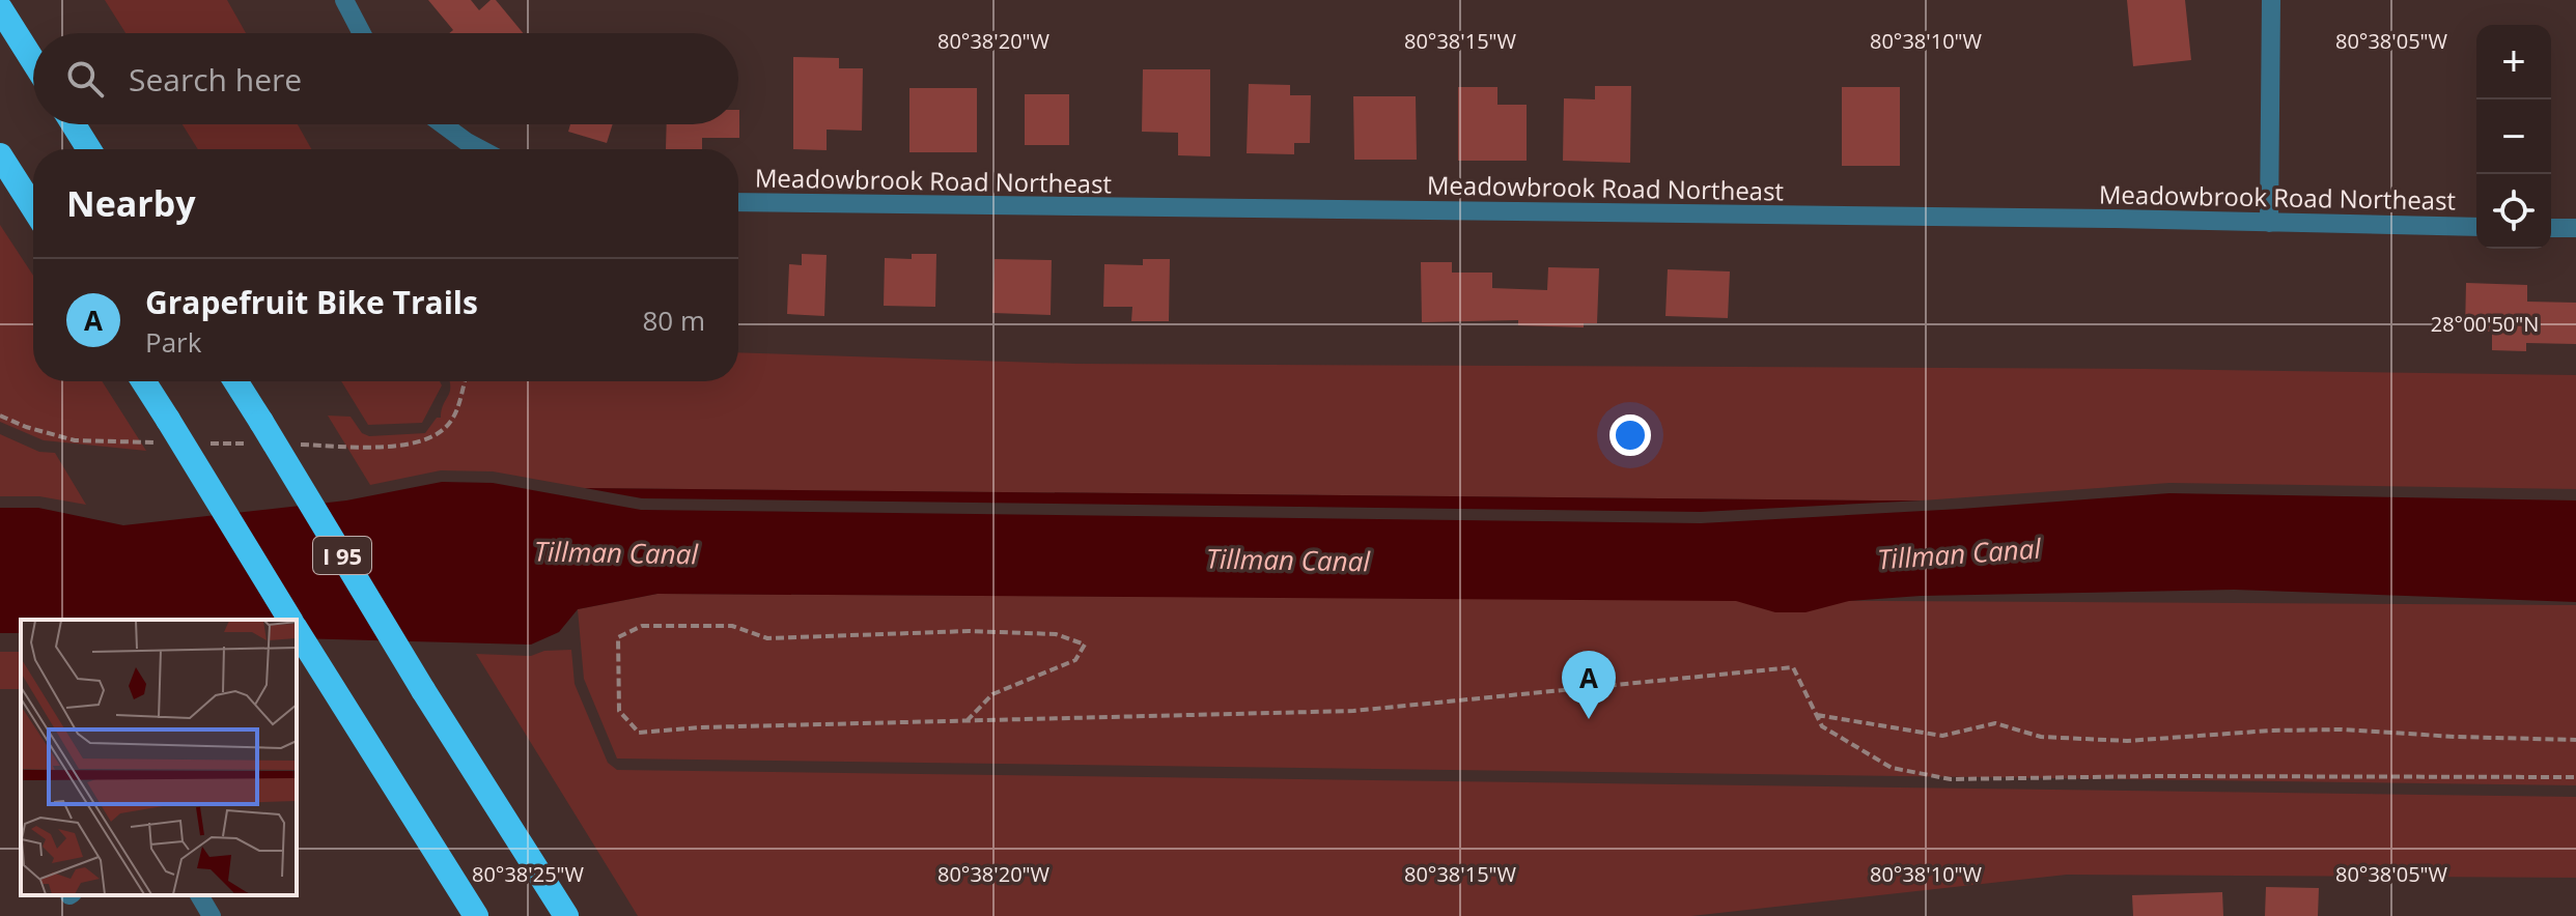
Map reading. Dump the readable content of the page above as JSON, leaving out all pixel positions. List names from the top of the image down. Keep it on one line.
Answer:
{"streets":{"highway":["I 95"],"street":["Meadowbrook Road Northeast"]},"water":["Tillman Canal"],"page":{"map_buttons":["+","−"],"search":"Search here","heading":"Nearby","list":[{"mark":"A","name":"Grapefruit Bike Trails","note":"Park","value":"80 m"}],"pins":"A"},"coordinates":["80°38'20\"W","80°38'15\"W","80°38'10\"W","80°38'05\"W","28°00'50\"N","80°38'25\"W"]}
